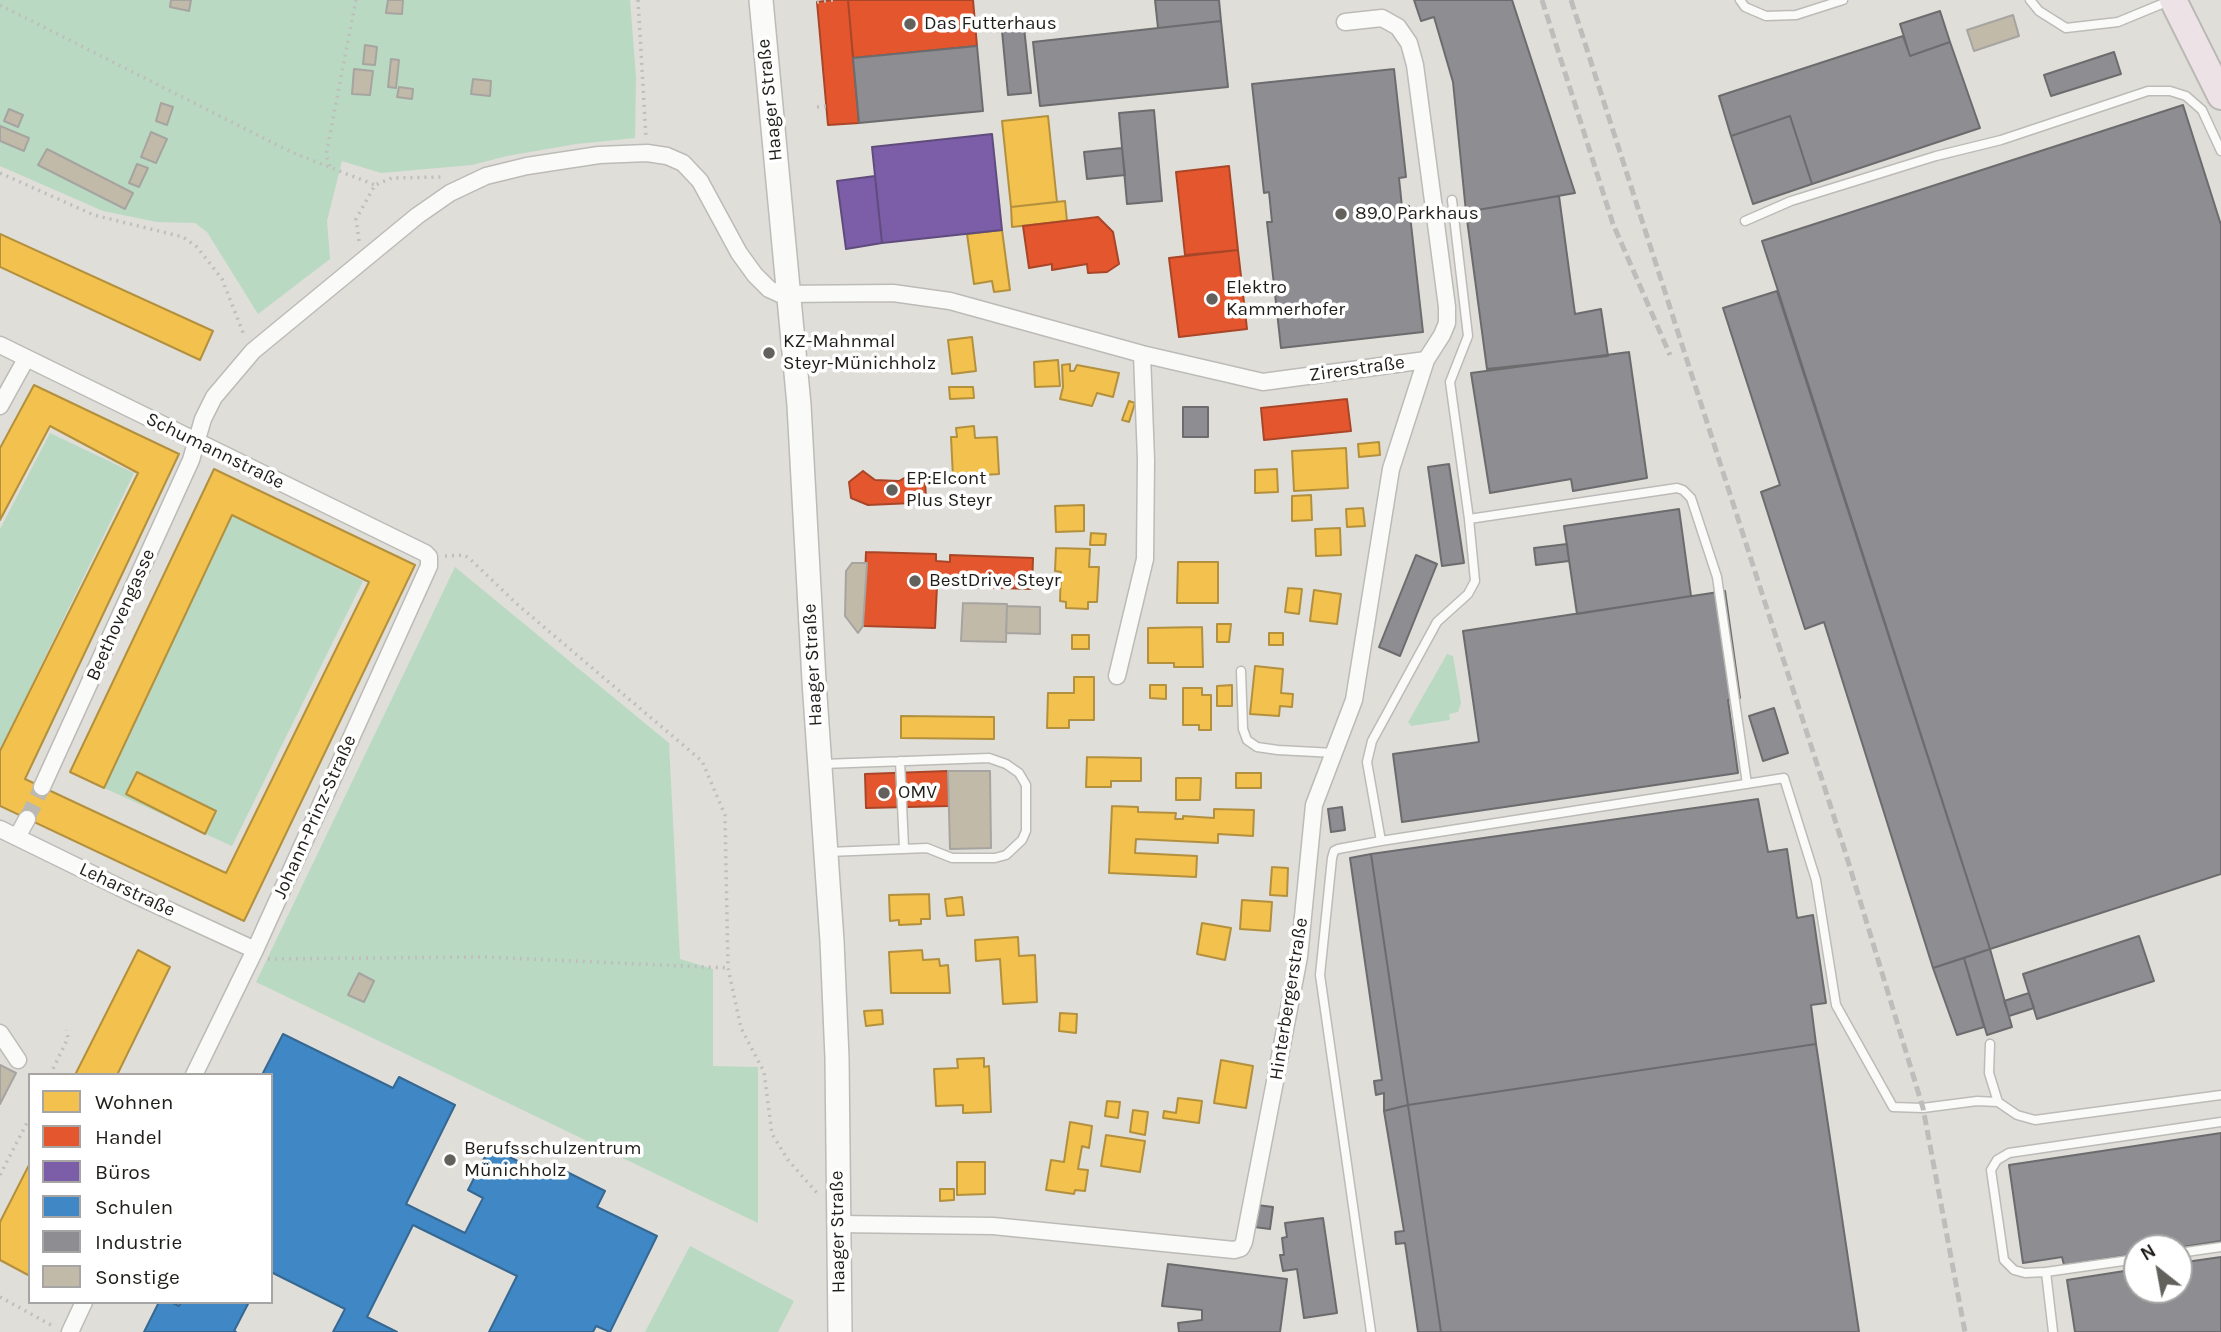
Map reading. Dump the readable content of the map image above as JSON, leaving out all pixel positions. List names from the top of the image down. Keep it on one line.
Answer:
{"streets":{"main road":["Haager Straße"],"street":["Zirerstraße","Schumannstraße","Beethovengasse","Johann-Prinz-Straße","Leharstraße","Hinterbergerstraße"]},"crossings":[["Haager Straße","Zirerstraße"],["Haager Straße","Beethovengasse"],["Haager Straße","Hinterbergerstraße"],["Zirerstraße","Beethovengasse"],["Zirerstraße","Hinterbergerstraße"],["Schumannstraße","Beethovengasse"],["Schumannstraße","Johann-Prinz-Straße"],["Johann-Prinz-Straße","Leharstraße"]],"places":["Das Futterhaus","89.0 Parkhaus","Elektro Kammerhofer","KZ-Mahnmal Steyr-Münichholz","EP:Elcont Plus Steyr","BestDrive Steyr","OMV","Berufsschulzentrum Münichholz"],"legend":["Wohnen","Handel","Büros","Schulen","Industrie","Sonstige"],"north":"top left"}
